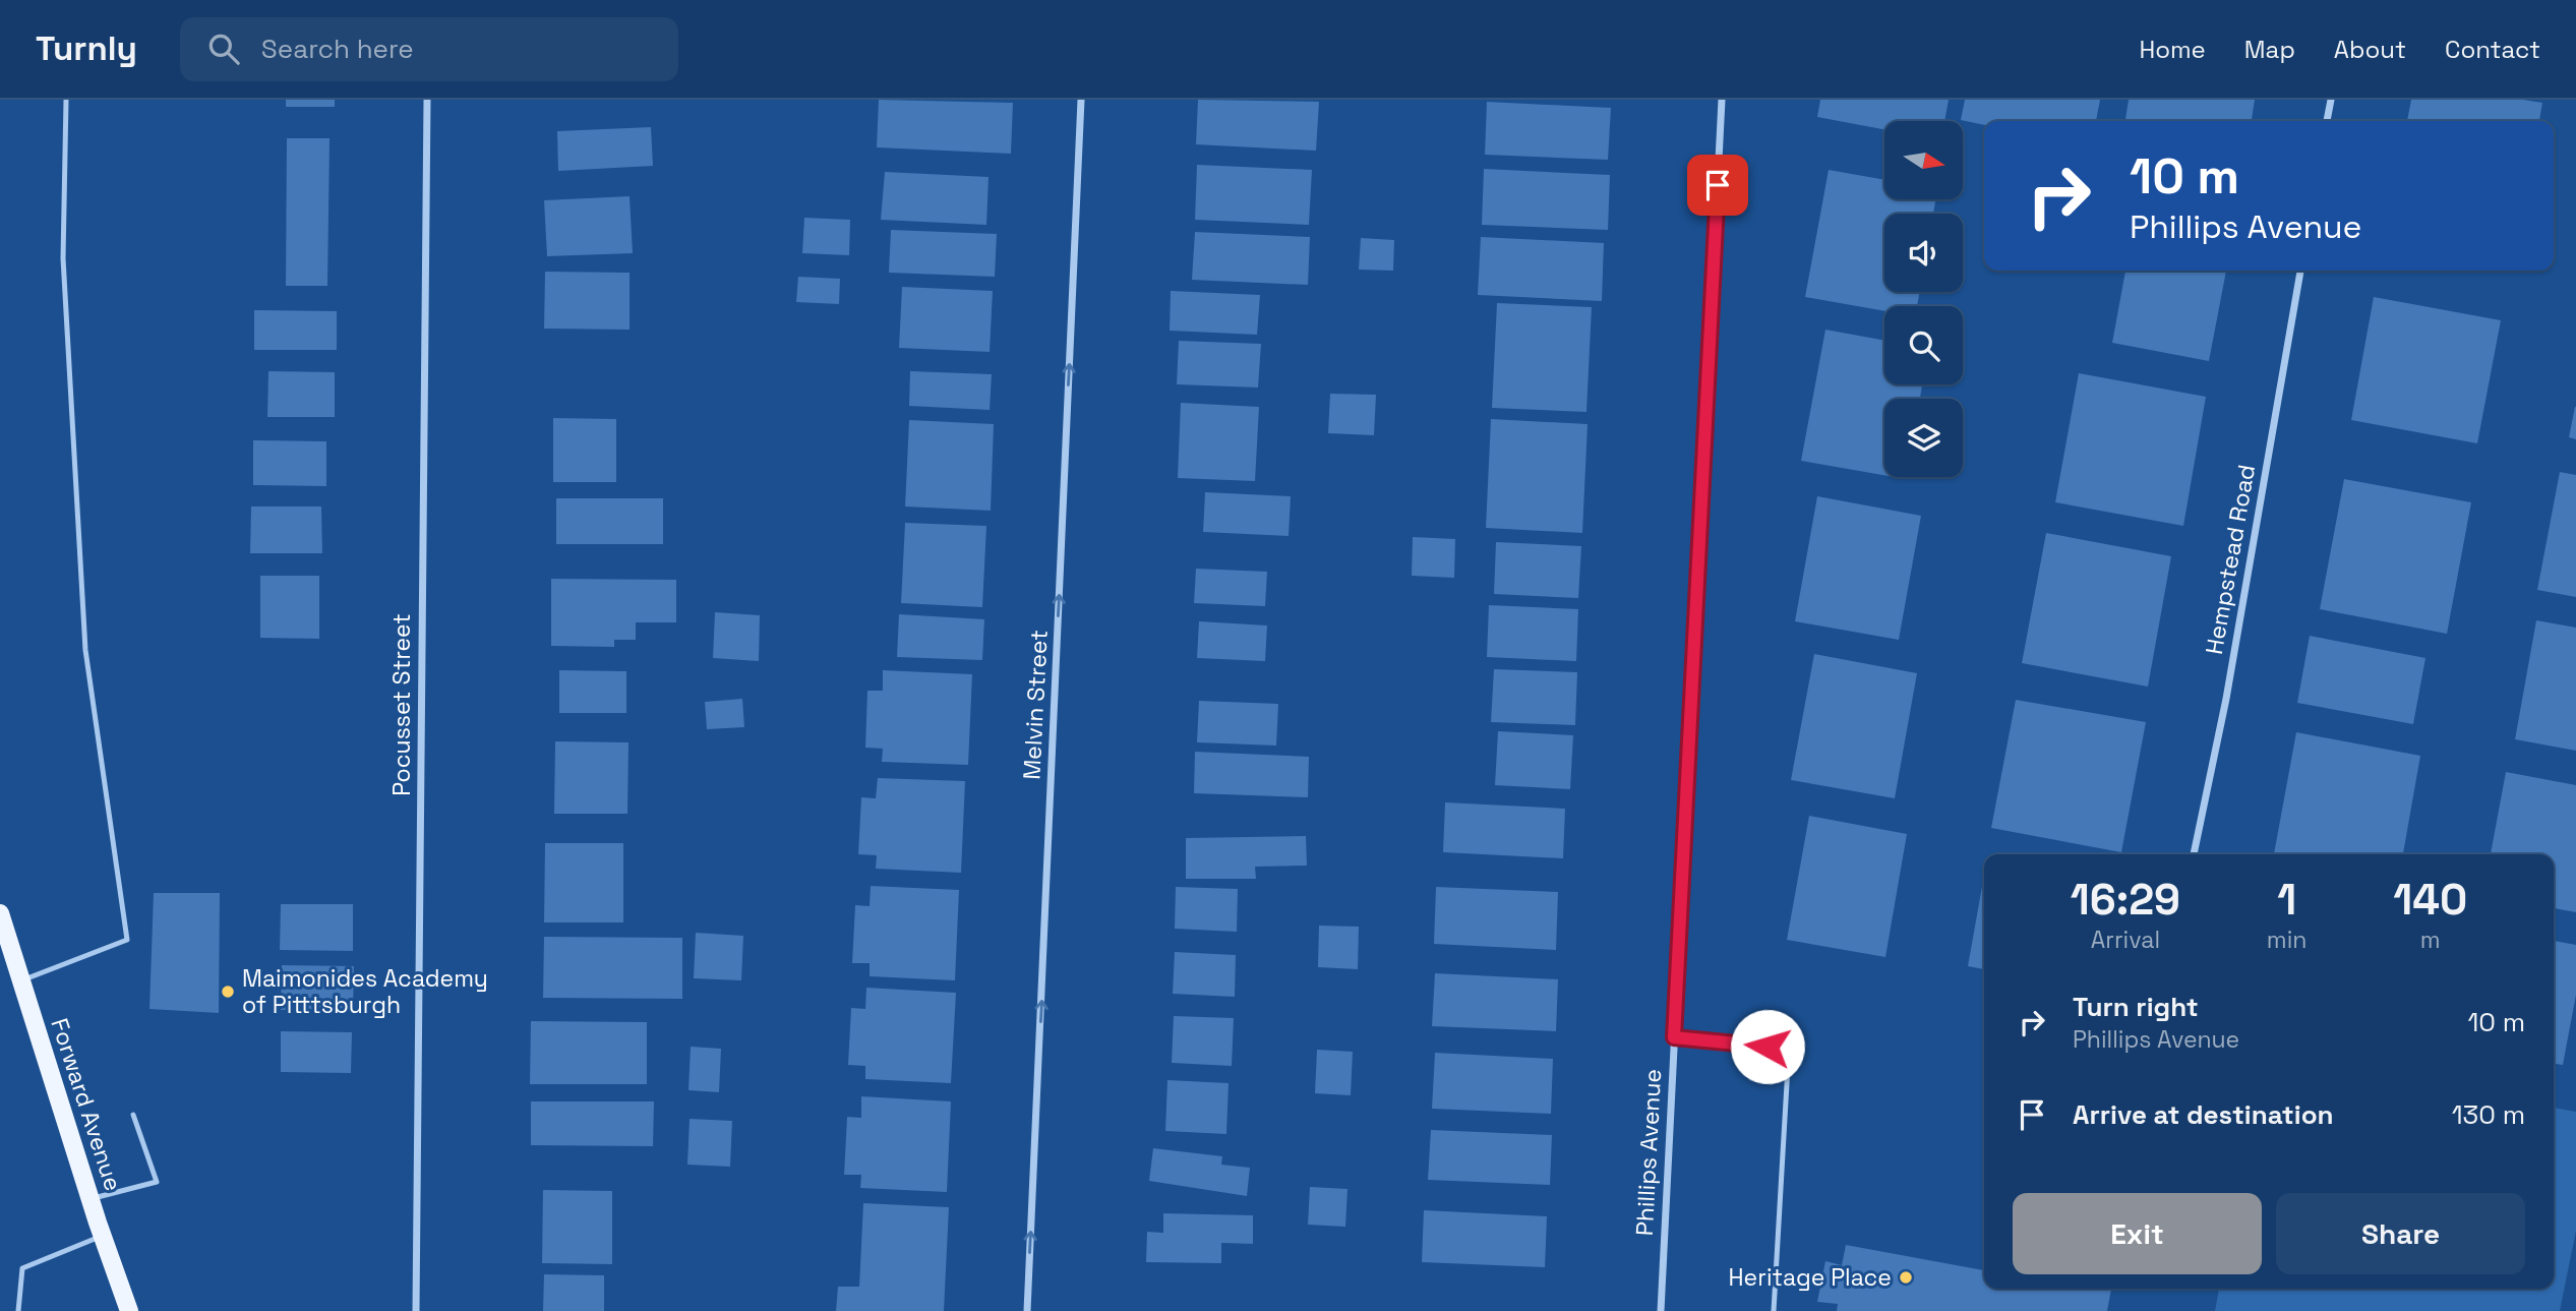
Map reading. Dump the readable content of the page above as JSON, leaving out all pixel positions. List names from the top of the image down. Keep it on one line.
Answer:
{"streets":{"main road":["Forward Avenue"],"street":["Hempstead Road","Pocusset Street","Melvin Street","Phillips Avenue"]},"one_way":["Melvin Street"],"places":["Maimonides Academy of Pitttsburgh","Heritage Place"],"north":"right","page":{"header":"Turnly","search":"Search here","nav":["Home","Map","About","Contact"],"turn":["10 m","Phillips Avenue"],"eta":["16:29","Arrival","1","min","140","m"],"list":[{"name":"Turn right","note":"Phillips Avenue","value":"10 m"},{"name":"Arrive at destination","value":"130 m"}],"buttons":["Exit","Share"]}}
